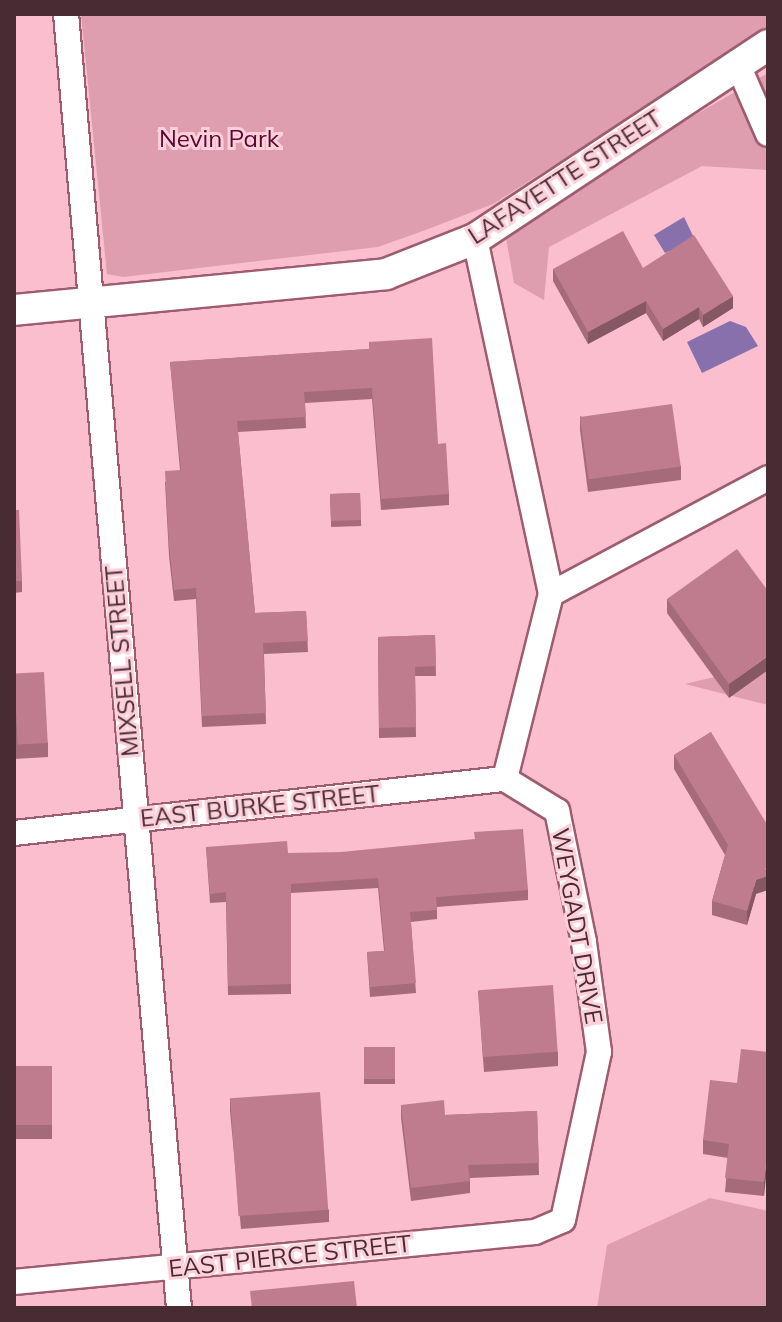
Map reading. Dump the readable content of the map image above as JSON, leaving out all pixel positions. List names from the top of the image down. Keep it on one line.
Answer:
{"streets":{"street":["LAFAYETTE STREET","MIXSELL STREET","EAST BURKE STREET","WEYGADT DRIVE","EAST PIERCE STREET"]},"crossings":[["LAFAYETTE STREET","MIXSELL STREET"],["MIXSELL STREET","EAST BURKE STREET"],["MIXSELL STREET","EAST PIERCE STREET"],["EAST BURKE STREET","WEYGADT DRIVE"],["WEYGADT DRIVE","EAST PIERCE STREET"]],"parks":["Nevin Park"]}
